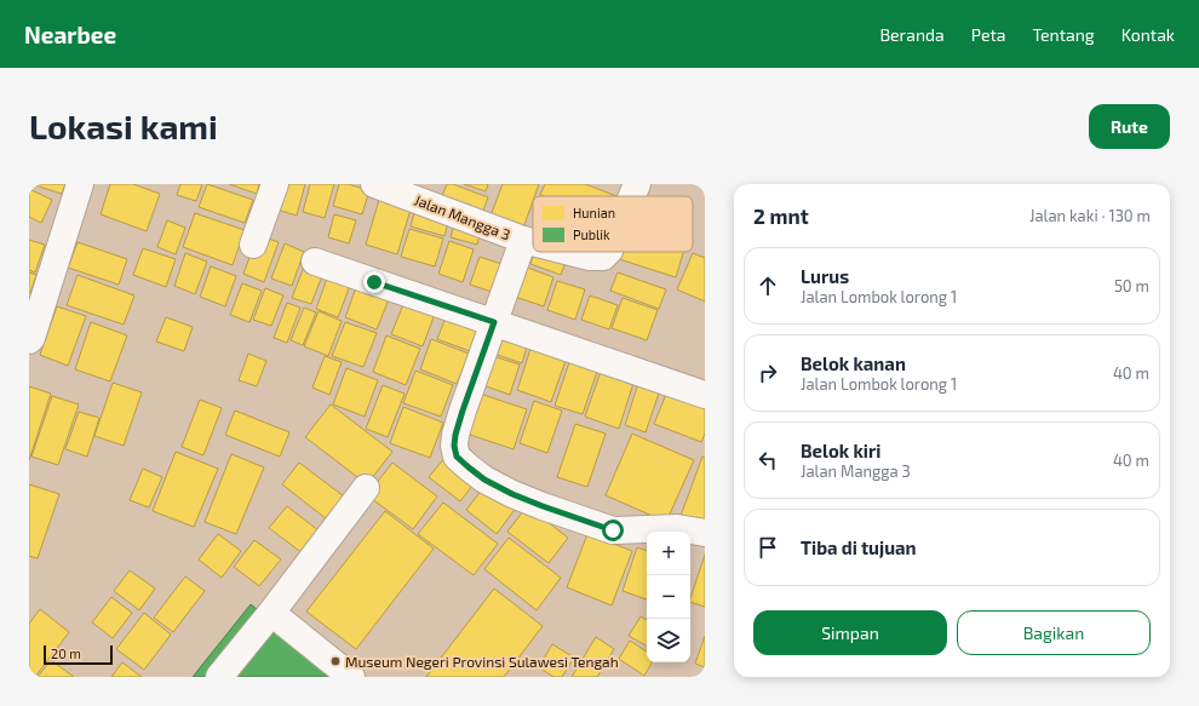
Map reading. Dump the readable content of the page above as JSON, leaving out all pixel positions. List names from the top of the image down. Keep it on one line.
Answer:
{"streets":{"street":["Jalan Mangga 3"]},"places":["Museum Negeri Provinsi Sulawesi Tengah"],"legend":["Hunian","Publik"],"scale_bar":"20 m","page":{"header":"Nearbee","nav":["Beranda","Peta","Tentang","Kontak"],"buttons":["Rute",["Simpan","Bagikan"]],"title":"Lokasi kami","heading":["2 mnt","Jalan kaki · 130 m"],"list":[["Lurus","Jalan Lombok lorong 1","50 m"],["Belok kanan","Jalan Lombok lorong 1","40 m"],["Belok kiri","Jalan Mangga 3","40 m"],"Tiba di tujuan"],"map_buttons":["+","−"],"scale":"20 m"}}
